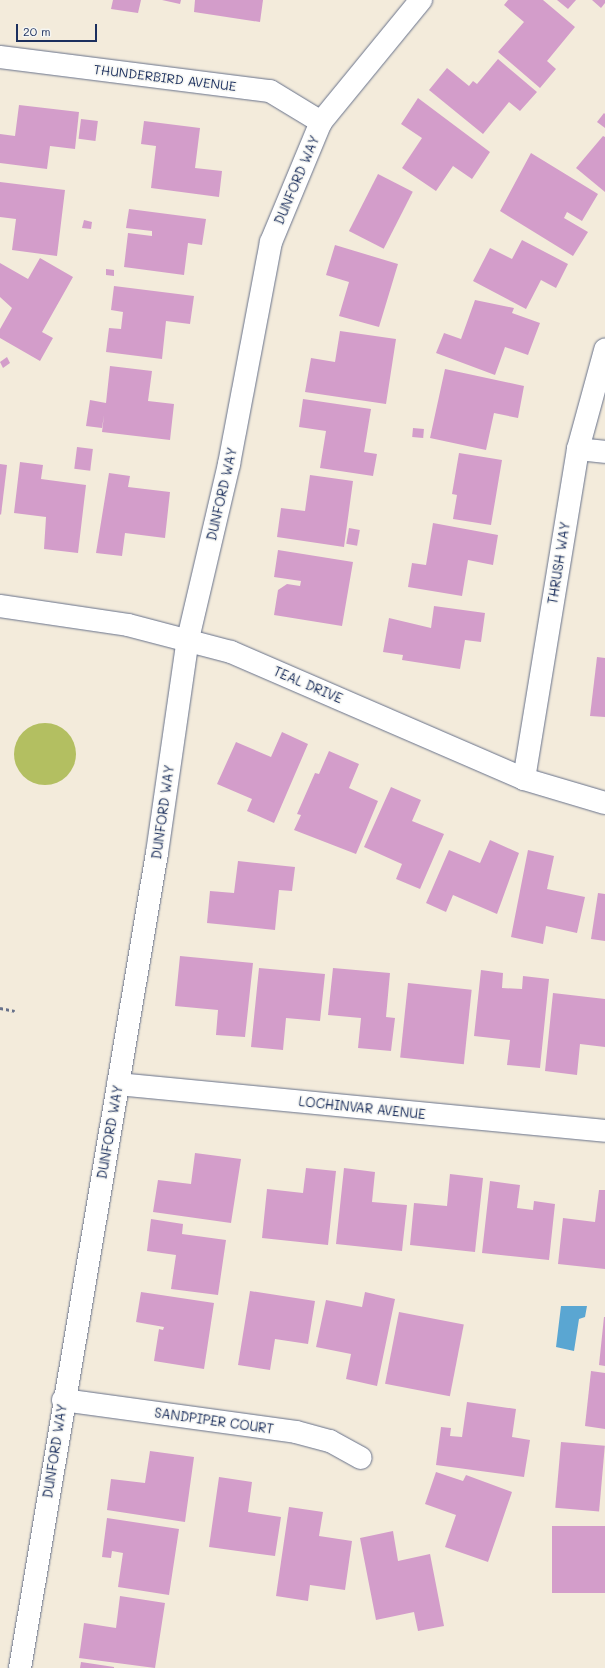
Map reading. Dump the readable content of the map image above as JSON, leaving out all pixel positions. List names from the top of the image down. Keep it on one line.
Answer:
{"streets":{"street":["THUNDERBIRD AVENUE","DUNFORD WAY","THRUSH WAY","TEAL DRIVE","LOCHINVAR AVENUE","SANDPIPER COURT"]},"crossings":[["THUNDERBIRD AVENUE","DUNFORD WAY"],["DUNFORD WAY","TEAL DRIVE"],["DUNFORD WAY","LOCHINVAR AVENUE"],["DUNFORD WAY","SANDPIPER COURT"],["THRUSH WAY","TEAL DRIVE"]],"scale_bar":"20 m"}
